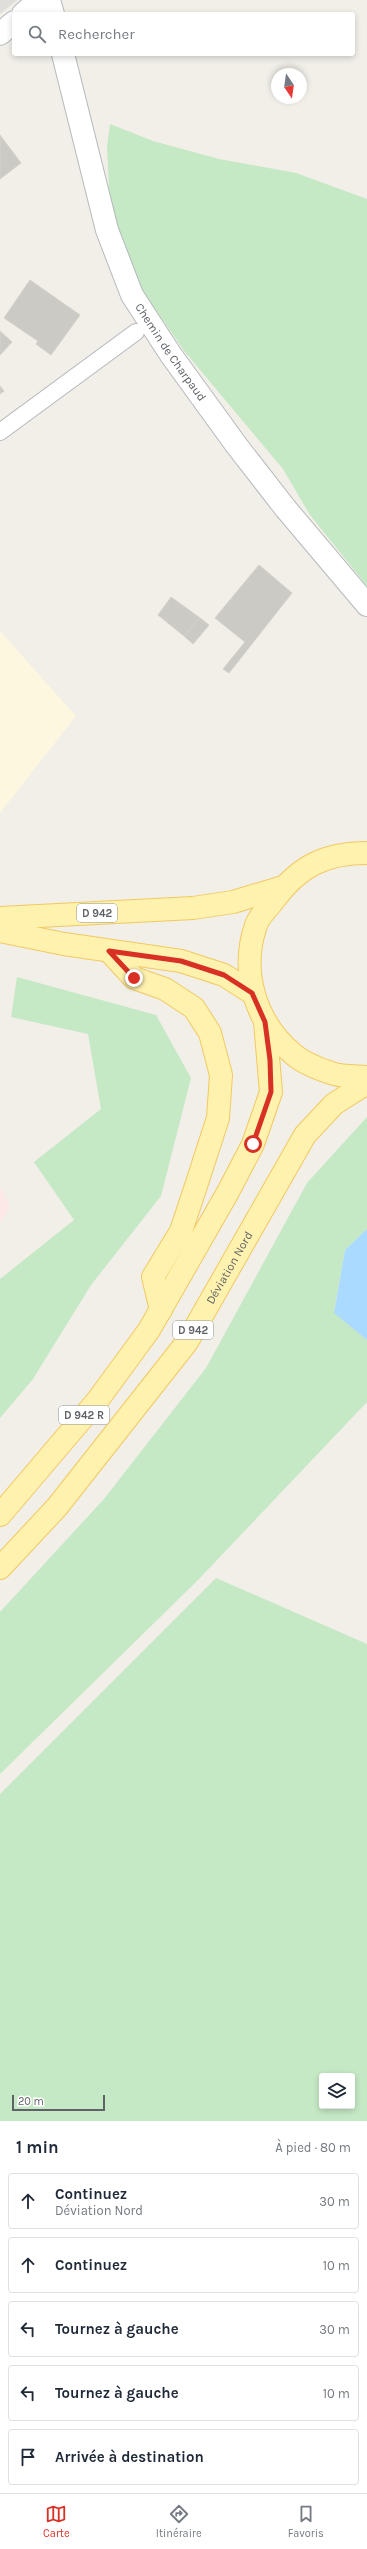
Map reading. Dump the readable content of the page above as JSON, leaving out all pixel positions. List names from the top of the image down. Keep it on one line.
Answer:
{"streets":{"main road":["D 942","Déviation Nord","D 942 R"],"street":["Chemin de Charpaud"]},"scale_bar":"20 m","north":"bottom","page":{"search":"Rechercher","scale":"20 m","heading":["1 min","À pied · 80 m"],"list":[["Continuez","Déviation Nord","30 m"],["Continuez","10 m"],["Tournez à gauche","30 m"],["Tournez à gauche","10 m"],"Arrivée à destination"],"nav":["Carte","Itinéraire","Favoris"]}}
